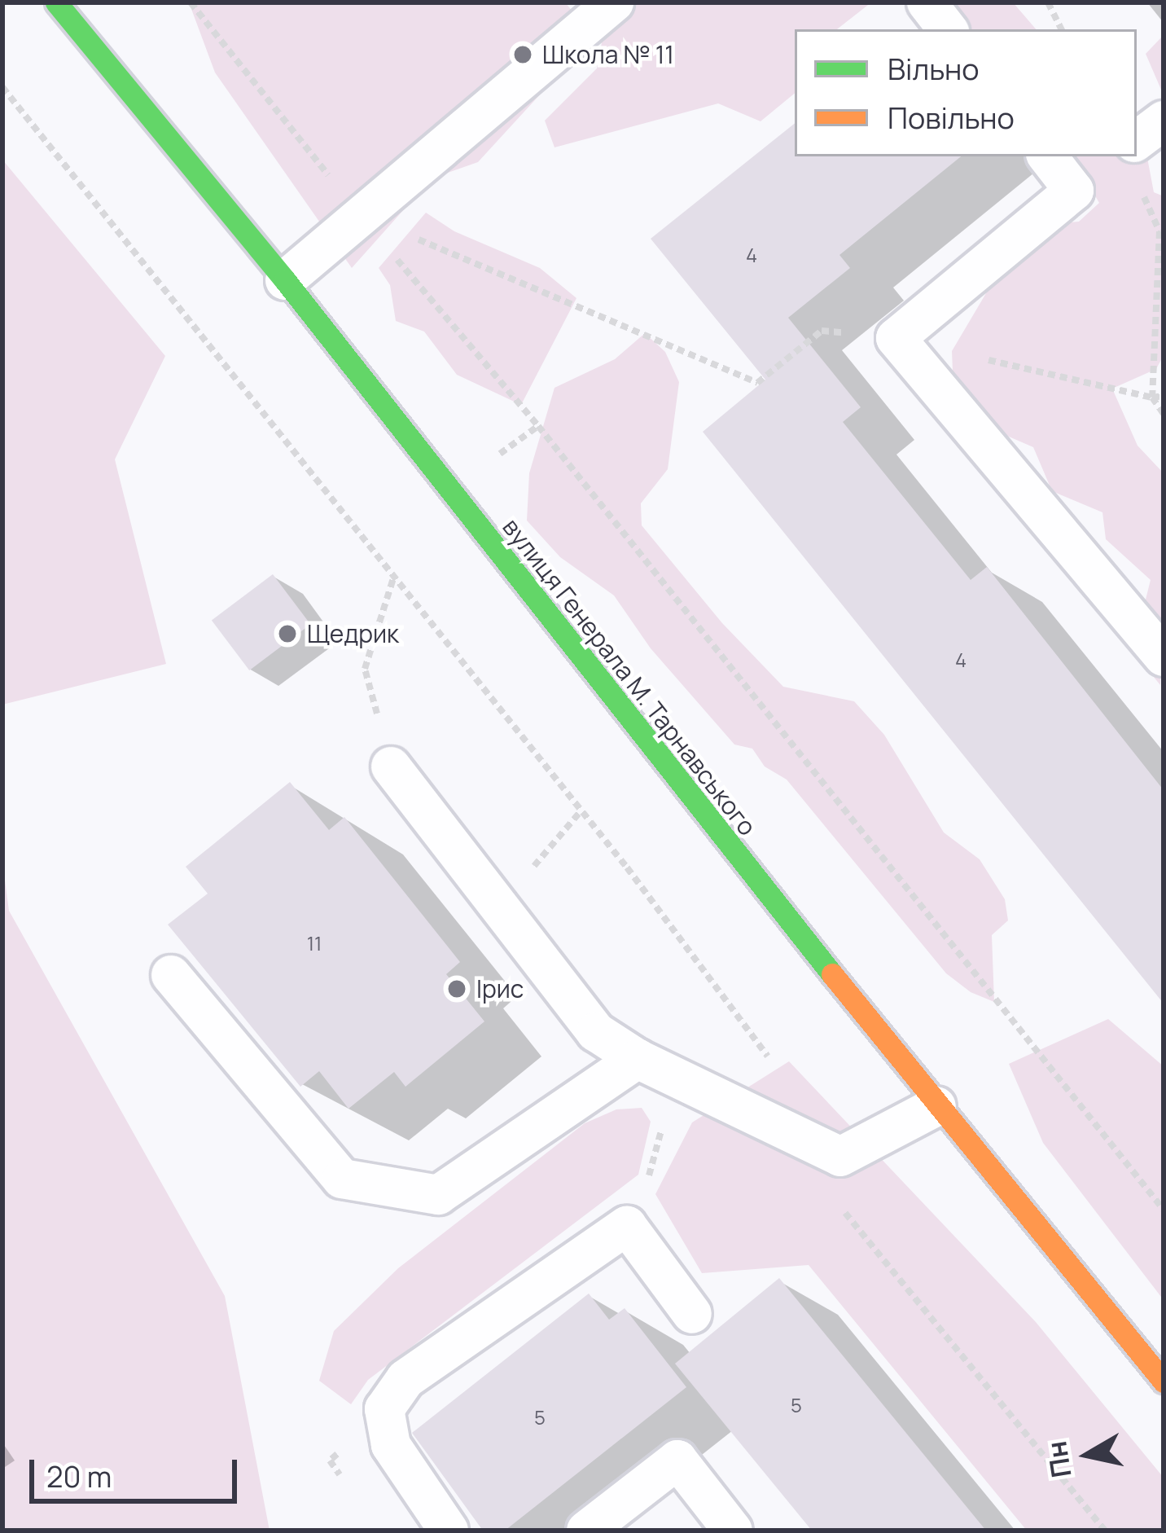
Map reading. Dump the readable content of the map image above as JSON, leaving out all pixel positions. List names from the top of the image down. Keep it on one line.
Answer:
{"streets":{"main road":["вулиця Генерала М. Тарнавського"]},"places":["Школа № 11","Щедрик","Ірис"],"house_numbers":["4","4","11","5","5"],"legend":["Вільно","Повільно"],"scale_bar":"20 m","north":"left"}
